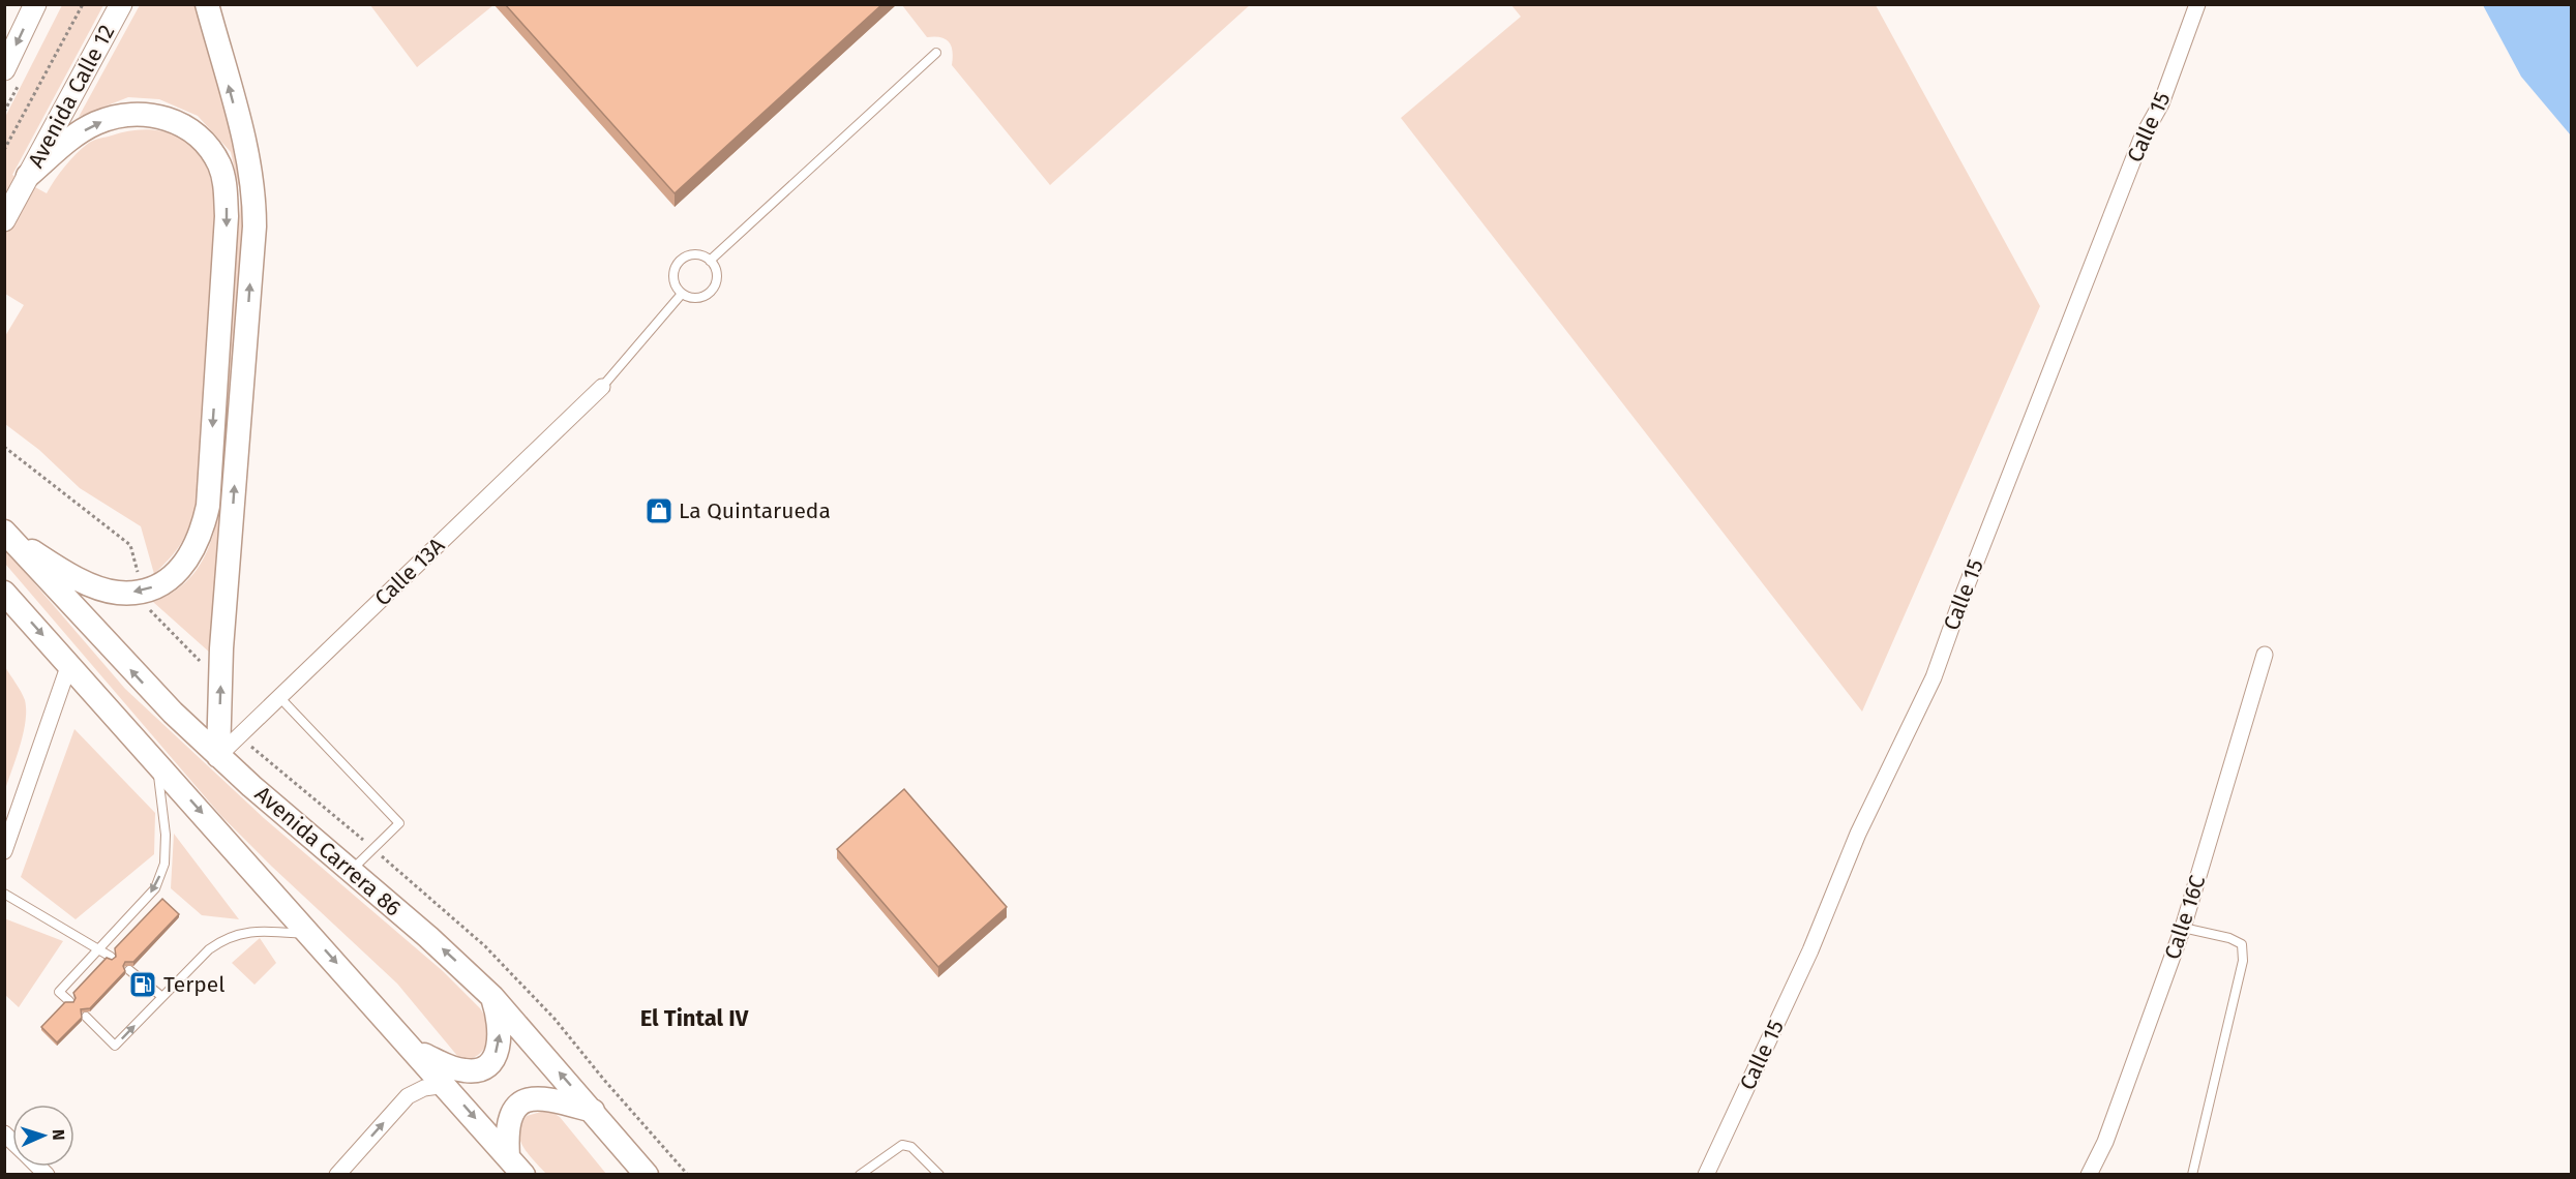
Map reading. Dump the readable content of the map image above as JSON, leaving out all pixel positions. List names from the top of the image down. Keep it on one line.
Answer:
{"streets":{"main road":["Avenida Calle 12","Avenida Carrera 86"],"street":["Calle 15","Calle 13A","Calle 16C"]},"crossings":[["Calle 13A","Avenida Carrera 86"]],"districts":["El Tintal IV"],"places":{"shop":["La Quintarueda"],"fuel station":["Terpel"]},"north":"right"}
